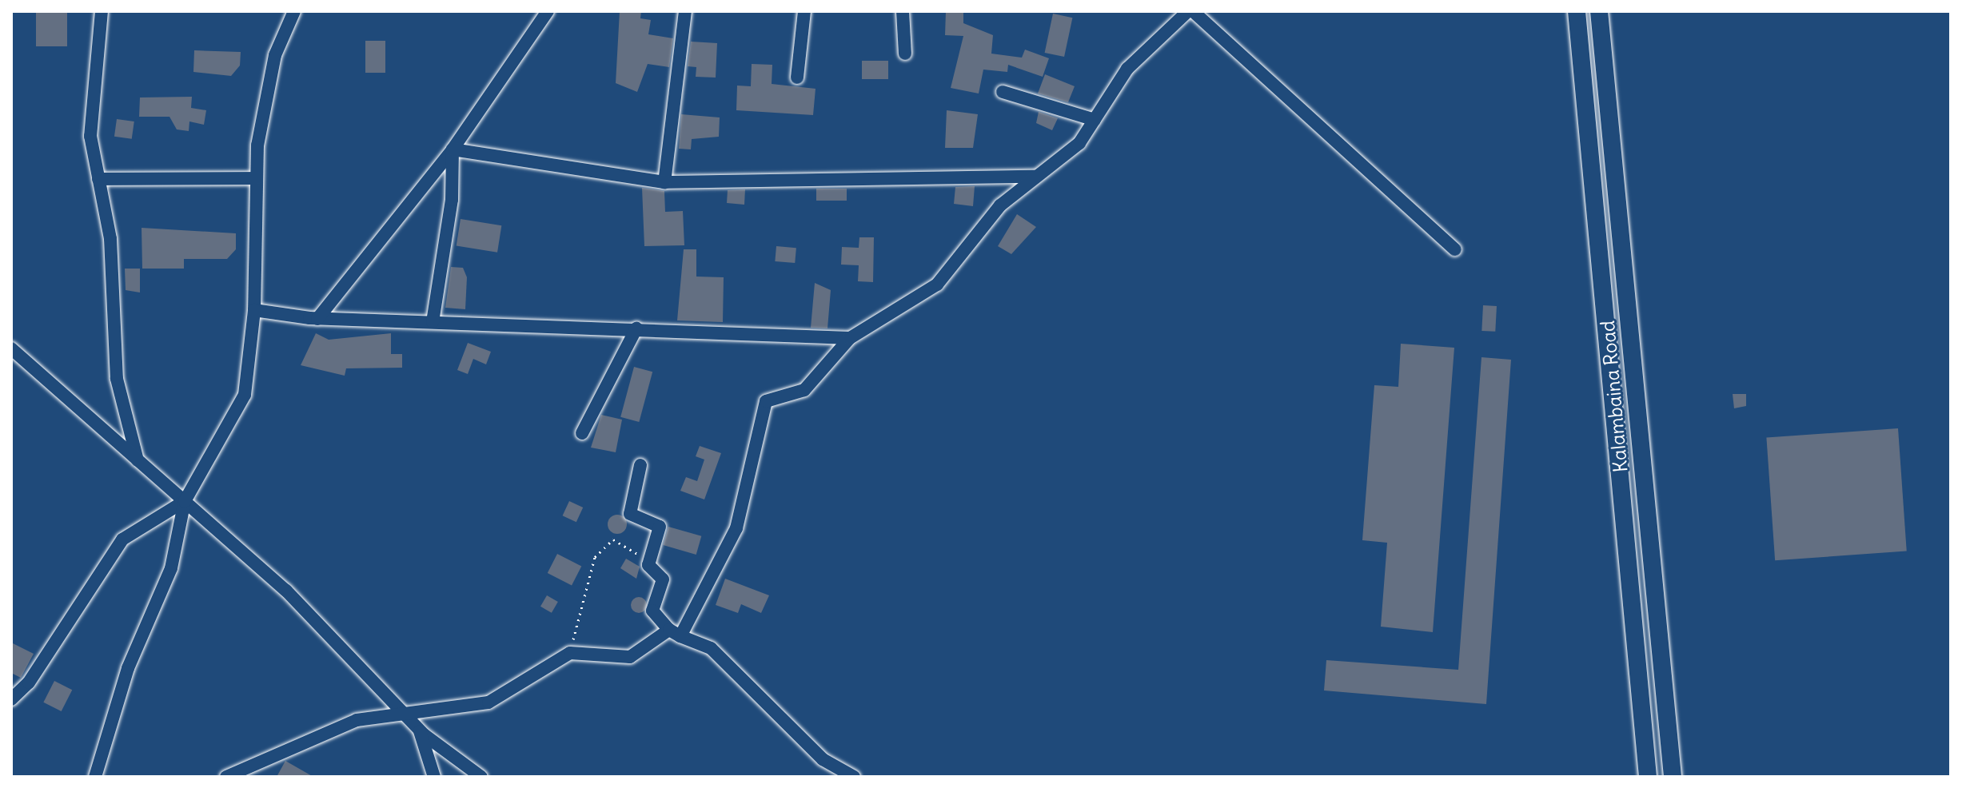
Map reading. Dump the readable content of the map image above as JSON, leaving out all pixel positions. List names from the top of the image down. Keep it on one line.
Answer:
{"streets":{"main road":["Kalambaina Road"]}}
